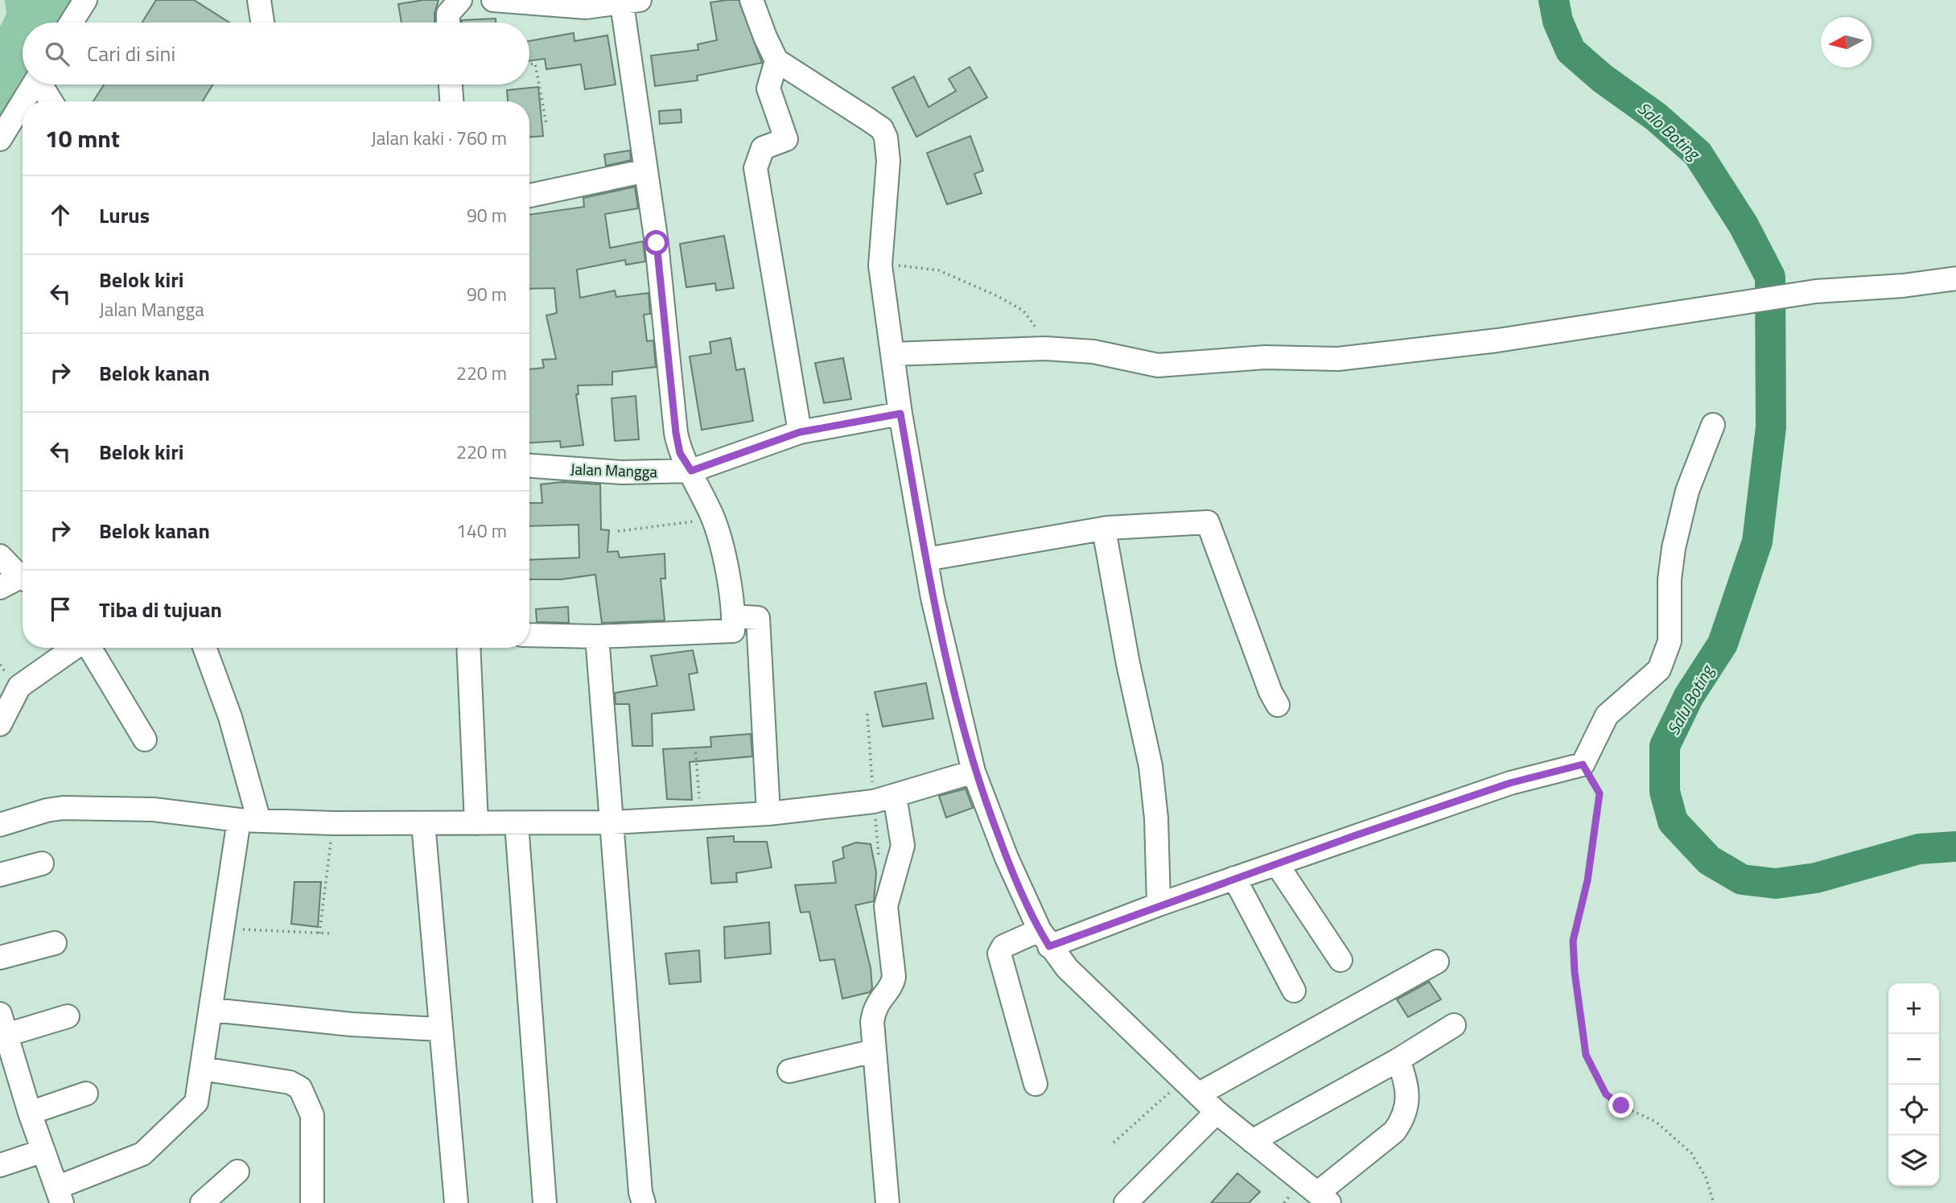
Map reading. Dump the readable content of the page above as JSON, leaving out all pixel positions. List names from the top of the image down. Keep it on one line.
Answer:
{"streets":{"street":["Jalan Mangga"]},"water":["Salo Boting","Salu Boting"],"north":"left","page":{"search":"Cari di sini","heading":["10 mnt","Jalan kaki · 760 m"],"list":[["Lurus","90 m"],["Belok kiri","Jalan Mangga","90 m"],["Belok kanan","220 m"],["Belok kiri","220 m"],["Belok kanan","140 m"],"Tiba di tujuan"],"map_buttons":["+","−"]}}
